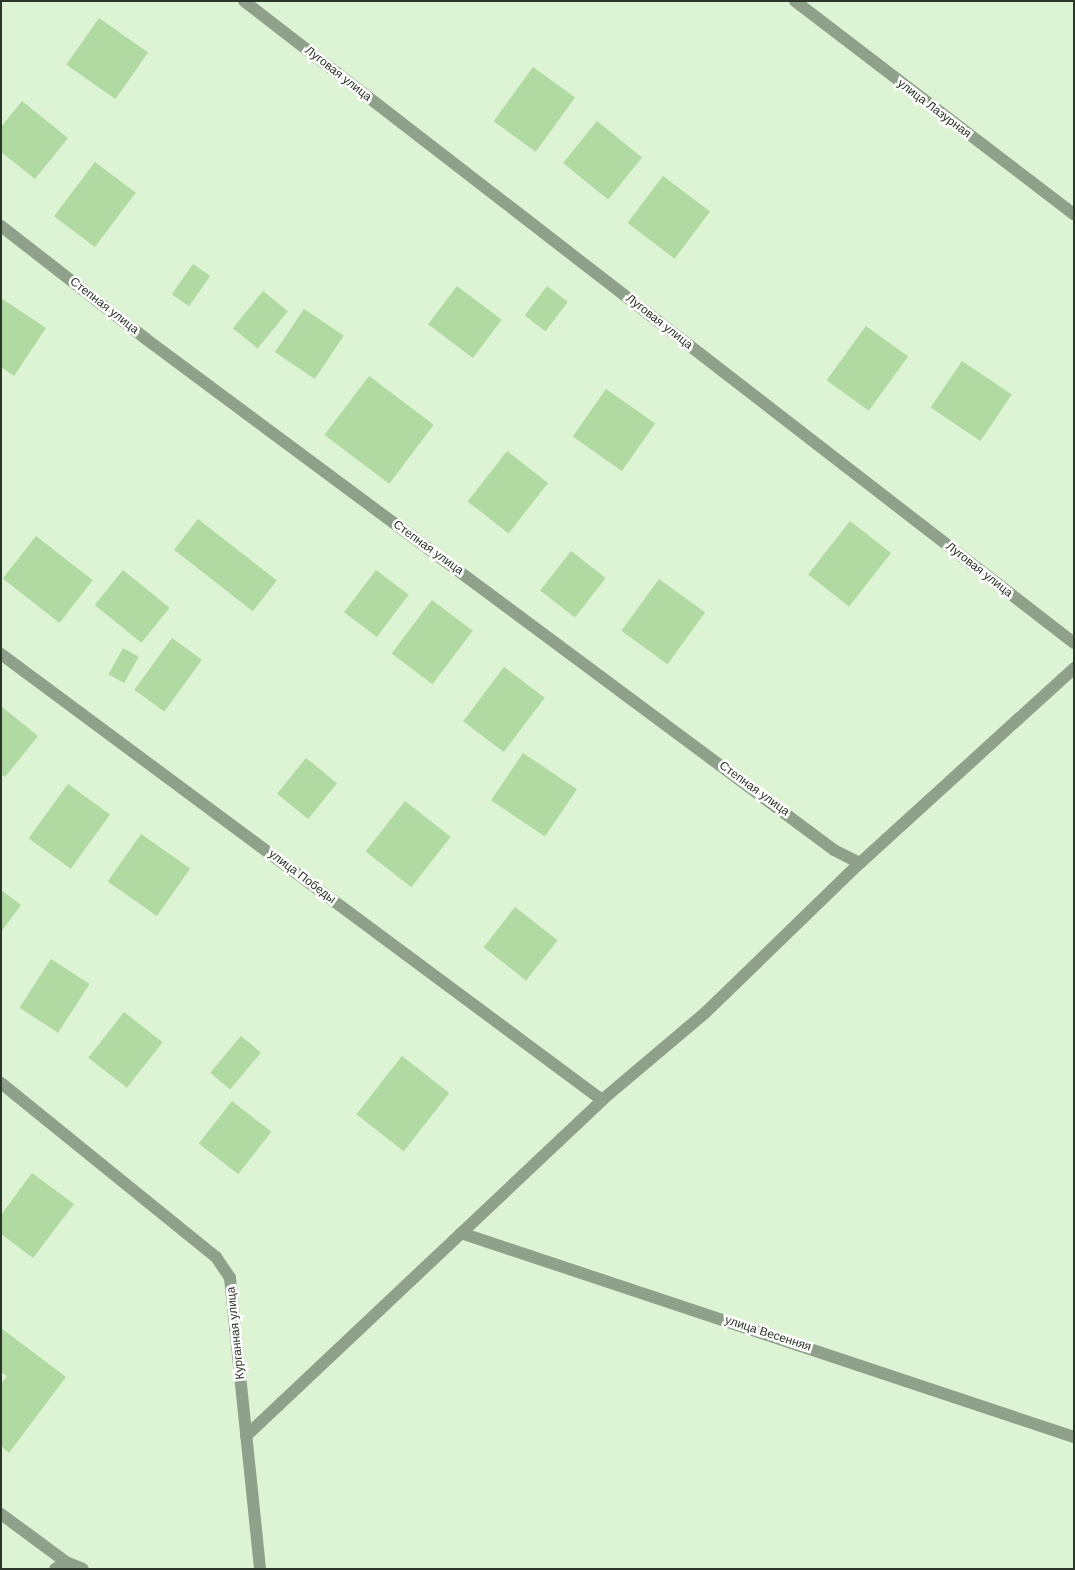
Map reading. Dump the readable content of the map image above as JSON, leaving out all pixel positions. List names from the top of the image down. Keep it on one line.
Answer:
{"streets":{"street":["Луговая улица","улица Лазурная","Степная улица","улица Победы","Курганная улица","улица Весенняя"]}}
